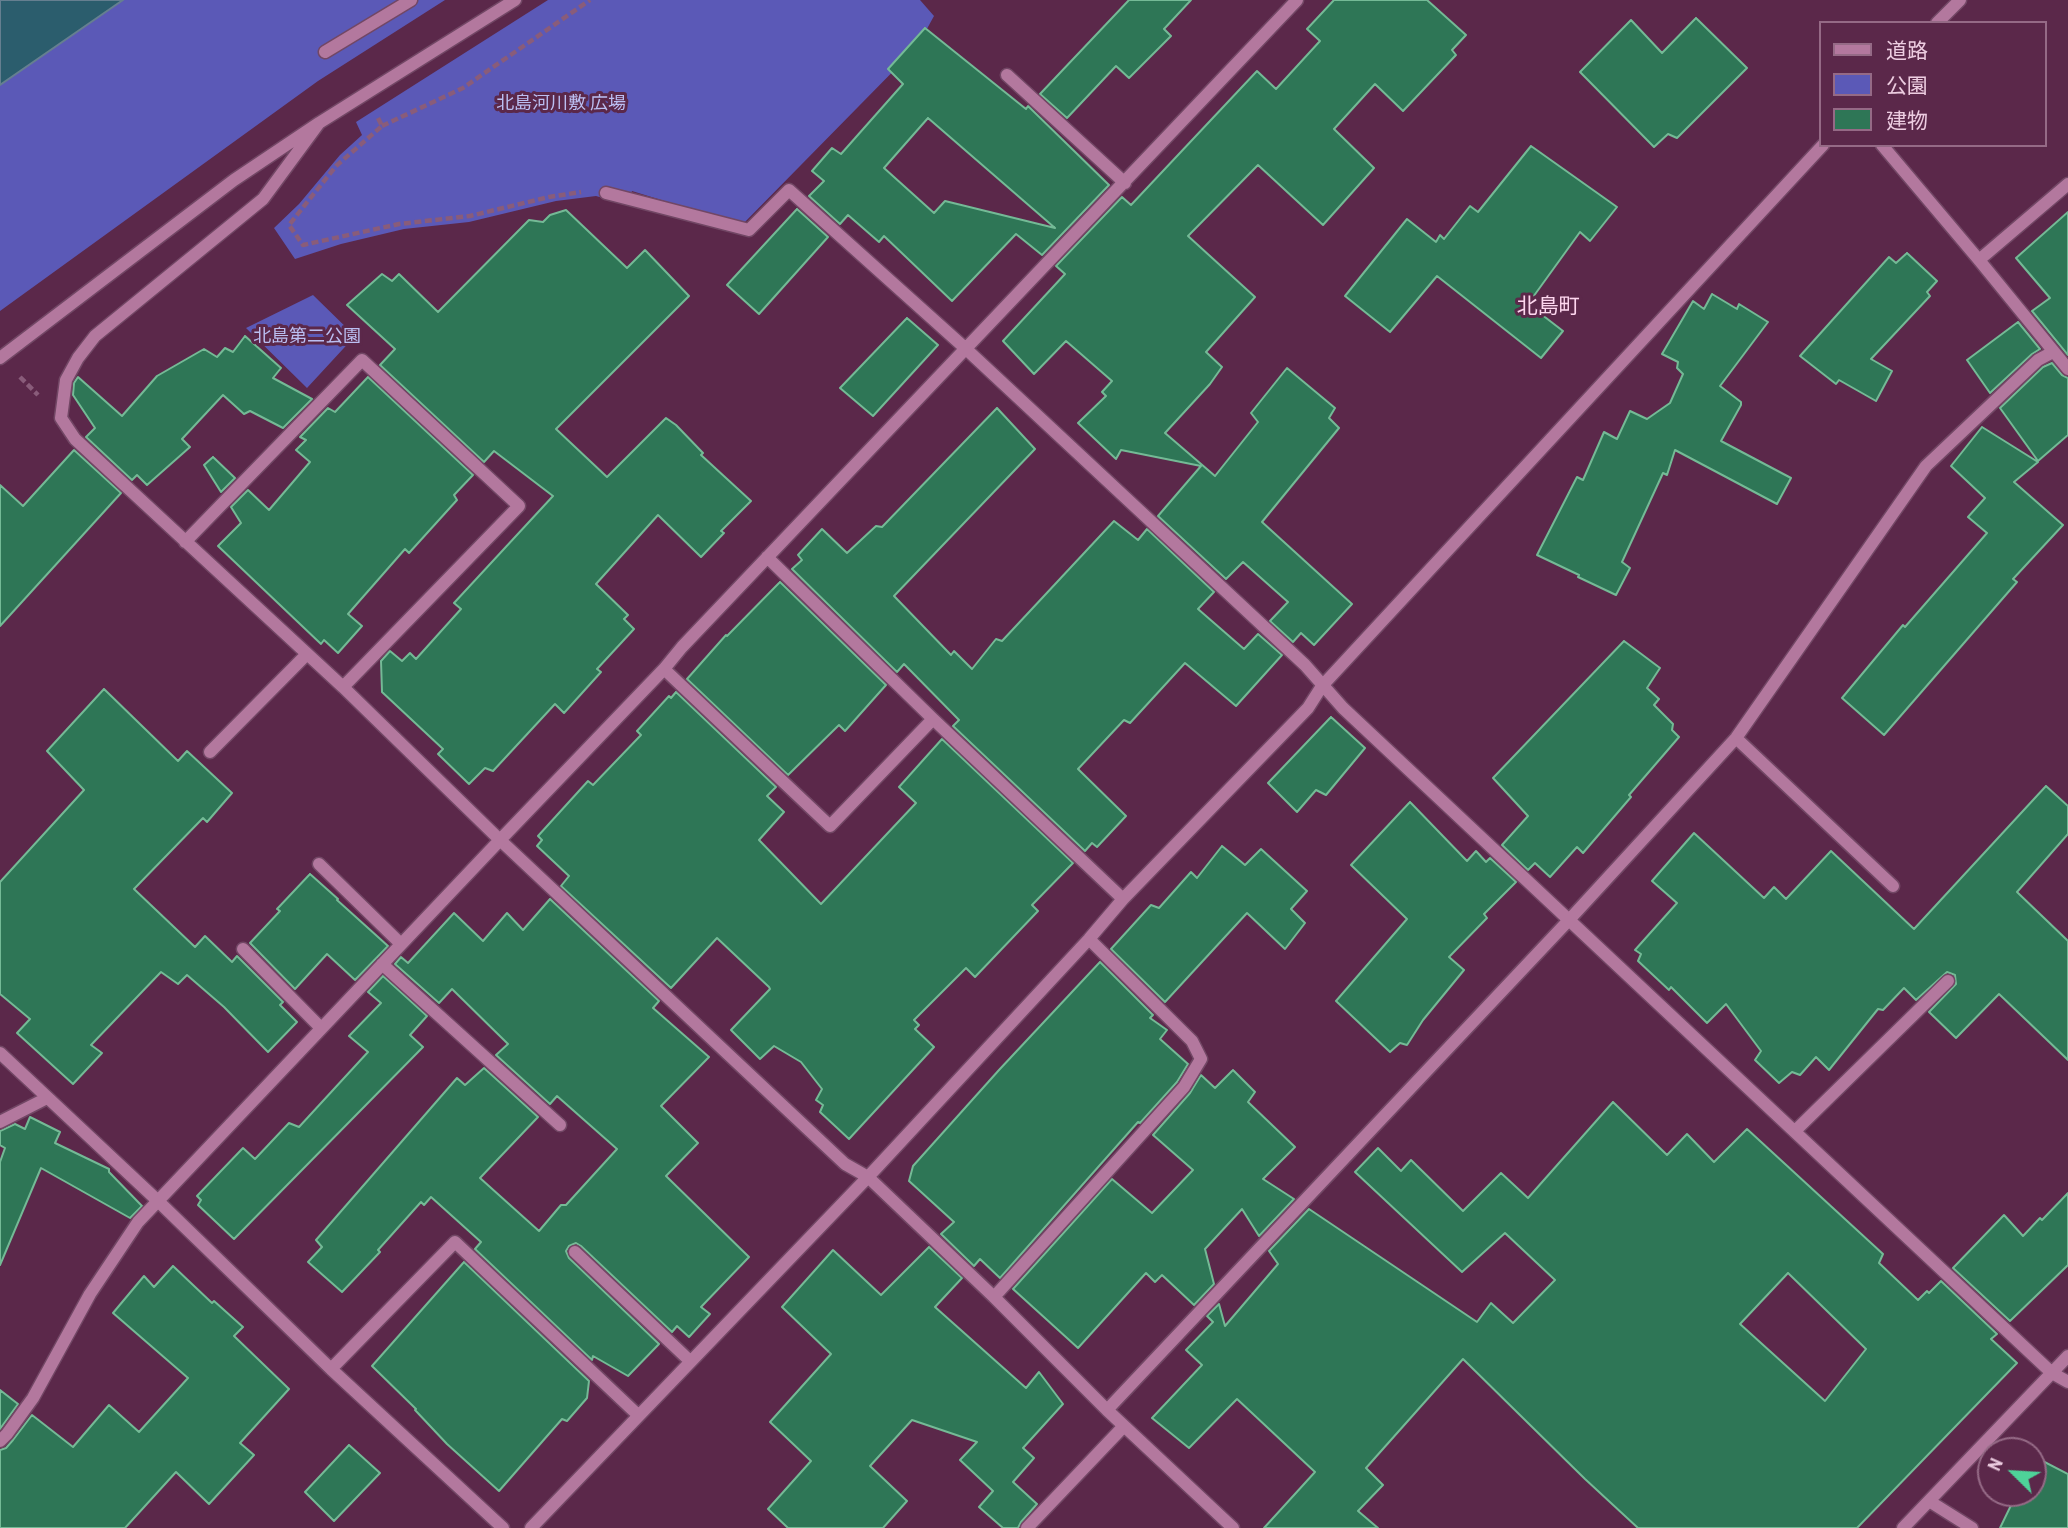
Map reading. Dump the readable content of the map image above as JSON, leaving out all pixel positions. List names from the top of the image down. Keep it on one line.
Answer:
{"districts":["北島町"],"parks":["北島河川敷 広場","北島第二公園"],"legend":["道路","公園","建物"],"north":"top left"}
